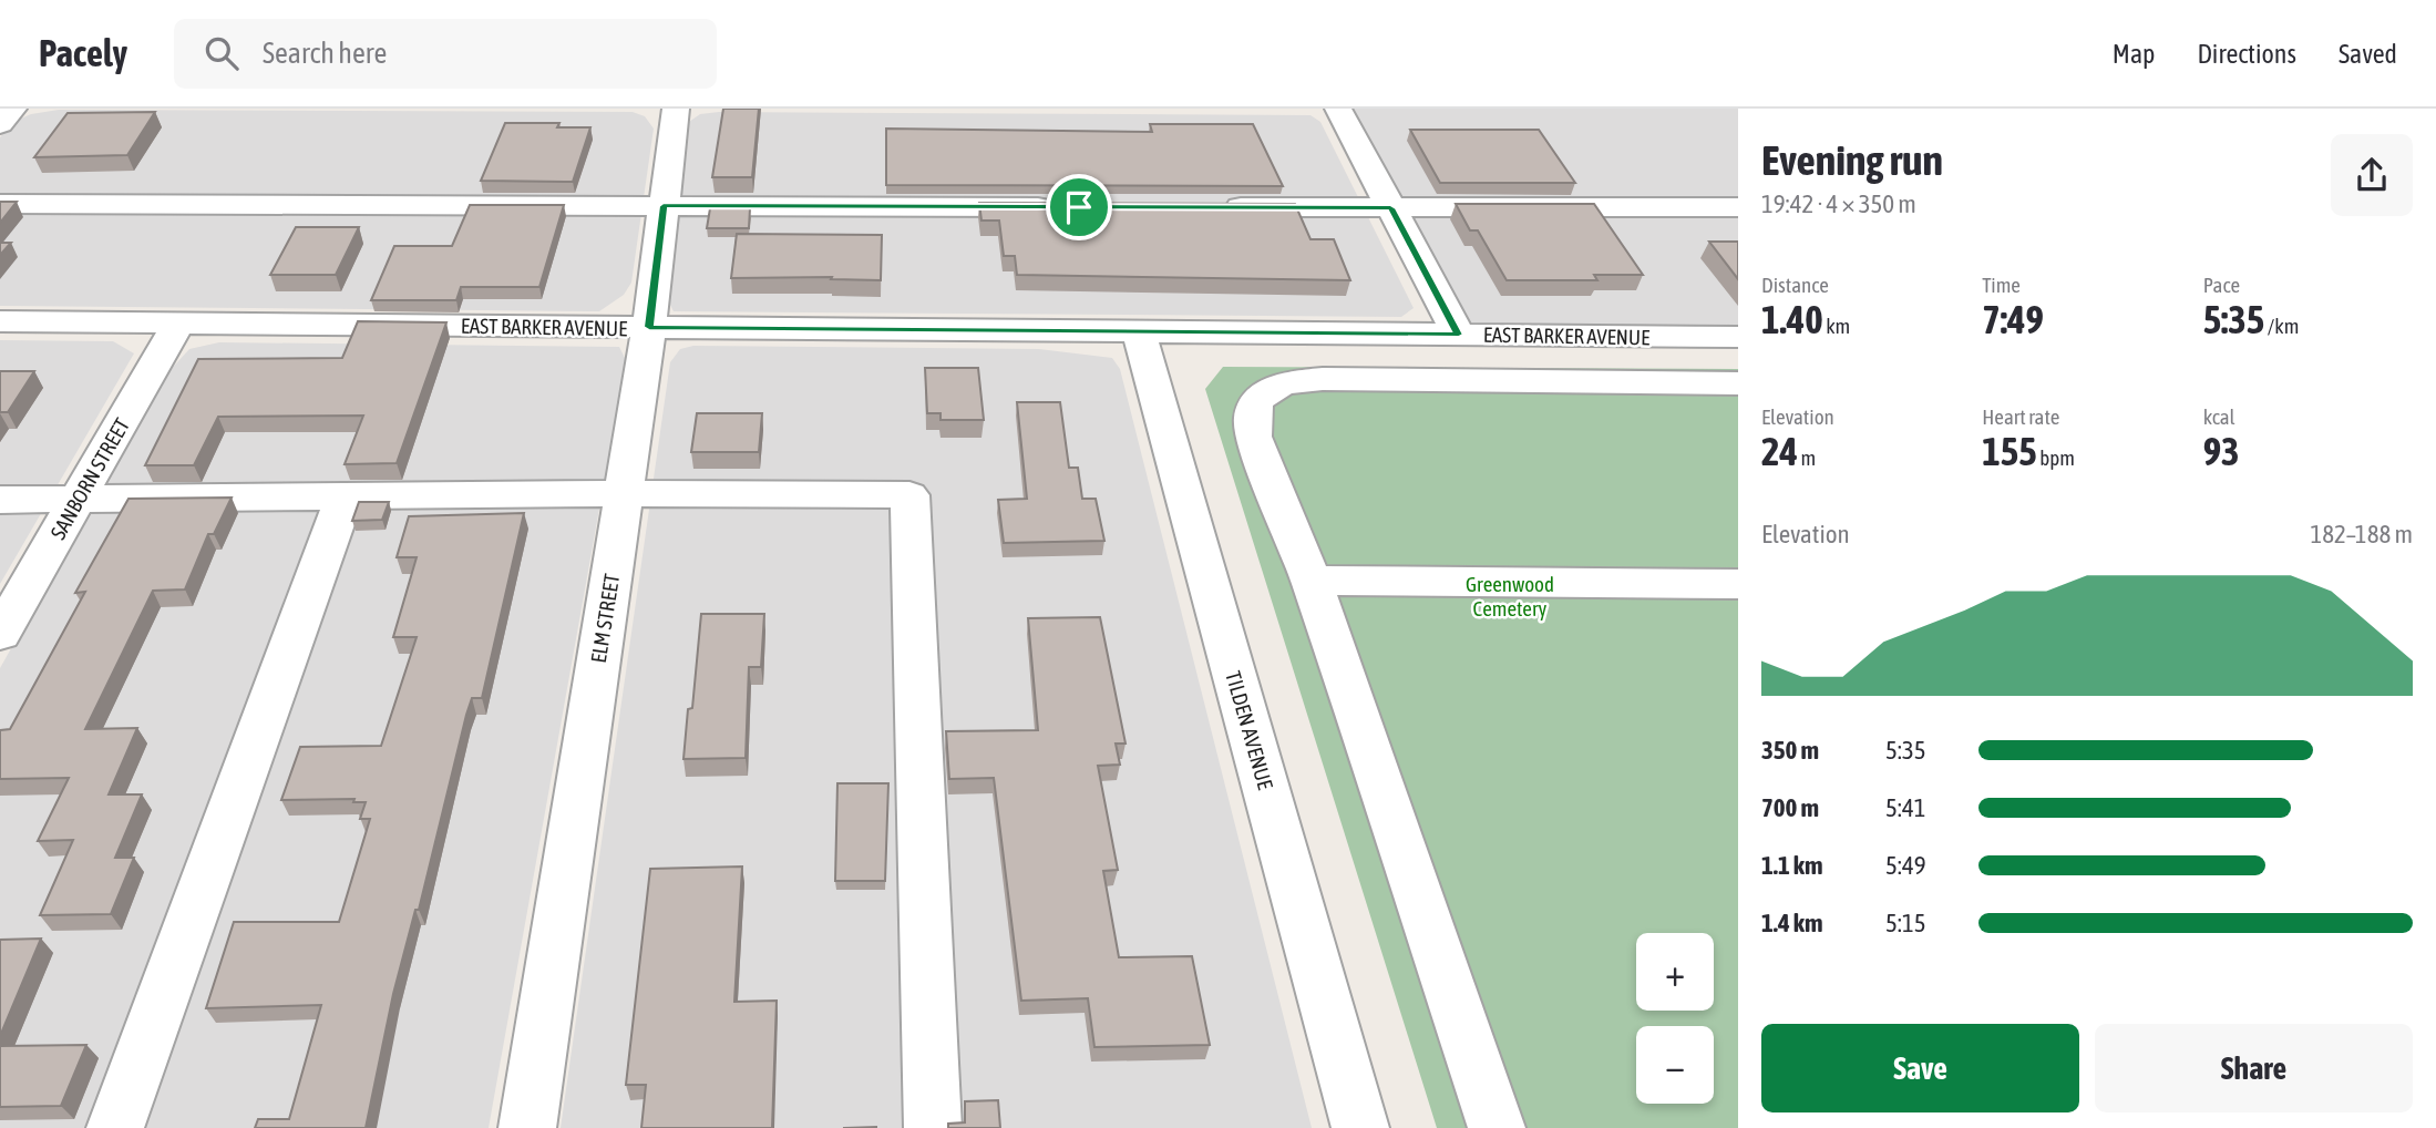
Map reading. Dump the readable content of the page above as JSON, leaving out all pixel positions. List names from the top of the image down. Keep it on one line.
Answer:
{"streets":{"street":["EAST BARKER AVENUE","SANBORN STREET","ELM STREET","TILDEN AVENUE"]},"crossings":[["EAST BARKER AVENUE","SANBORN STREET"],["EAST BARKER AVENUE","ELM STREET"],["EAST BARKER AVENUE","TILDEN AVENUE"]],"parks":["Greenwood Cemetery"],"page":{"header":"Pacely","search":"Search here","nav":["Map","Directions","Saved"],"heading":["Evening run","19:42 · 4 × 350 m"],"stats":[["Distance","1.40 km"],["Time","7:49"],["Pace","5:35 /km"],["Elevation","24 m"],["Heart rate","155 bpm"],["kcal","93"]],"chart":["Elevation","182–188 m"],"list":[{"name":"350 m","note":"5:35"},{"name":"700 m","note":"5:41"},{"name":"1.1 km","note":"5:49"},{"name":"1.4 km","note":"5:15"}],"map_buttons":["+","−"],"buttons":["Save","Share"]}}
